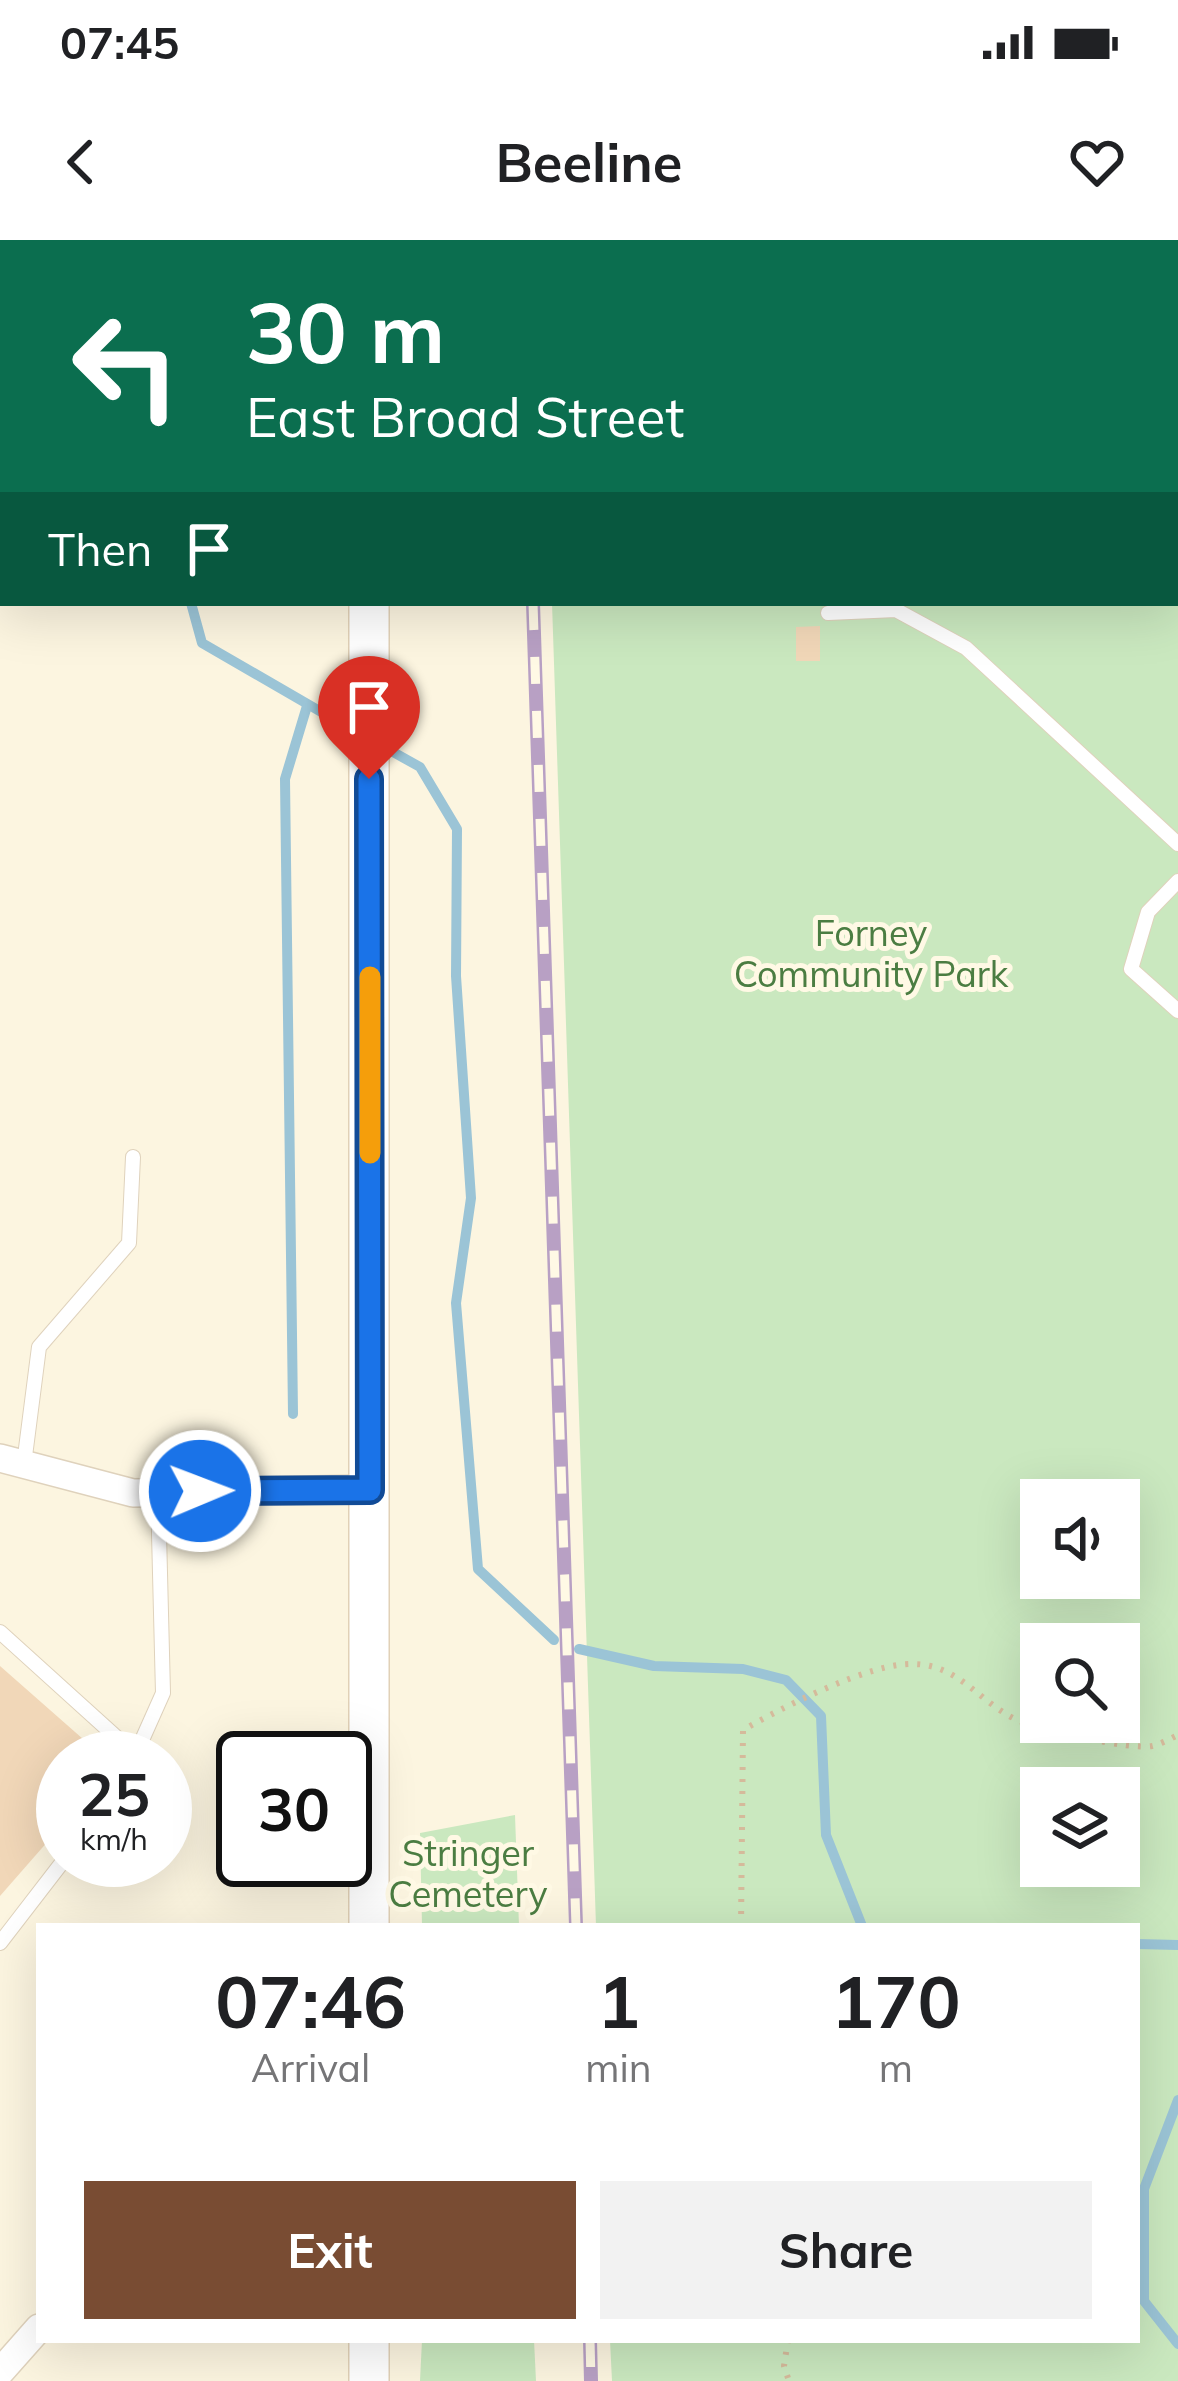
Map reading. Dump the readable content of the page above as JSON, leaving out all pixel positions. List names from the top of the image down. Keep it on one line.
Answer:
{"parks":["Forney Community Park","Stringer Cemetery"],"page":{"status":"07:45","header":"Beeline","turn":["30 m","East Broad Street"],"then":"Then","speed":"25 km/h","limit":"30","eta":["07:46","Arrival","1","min","170","m"],"buttons":["Exit","Share"]}}
